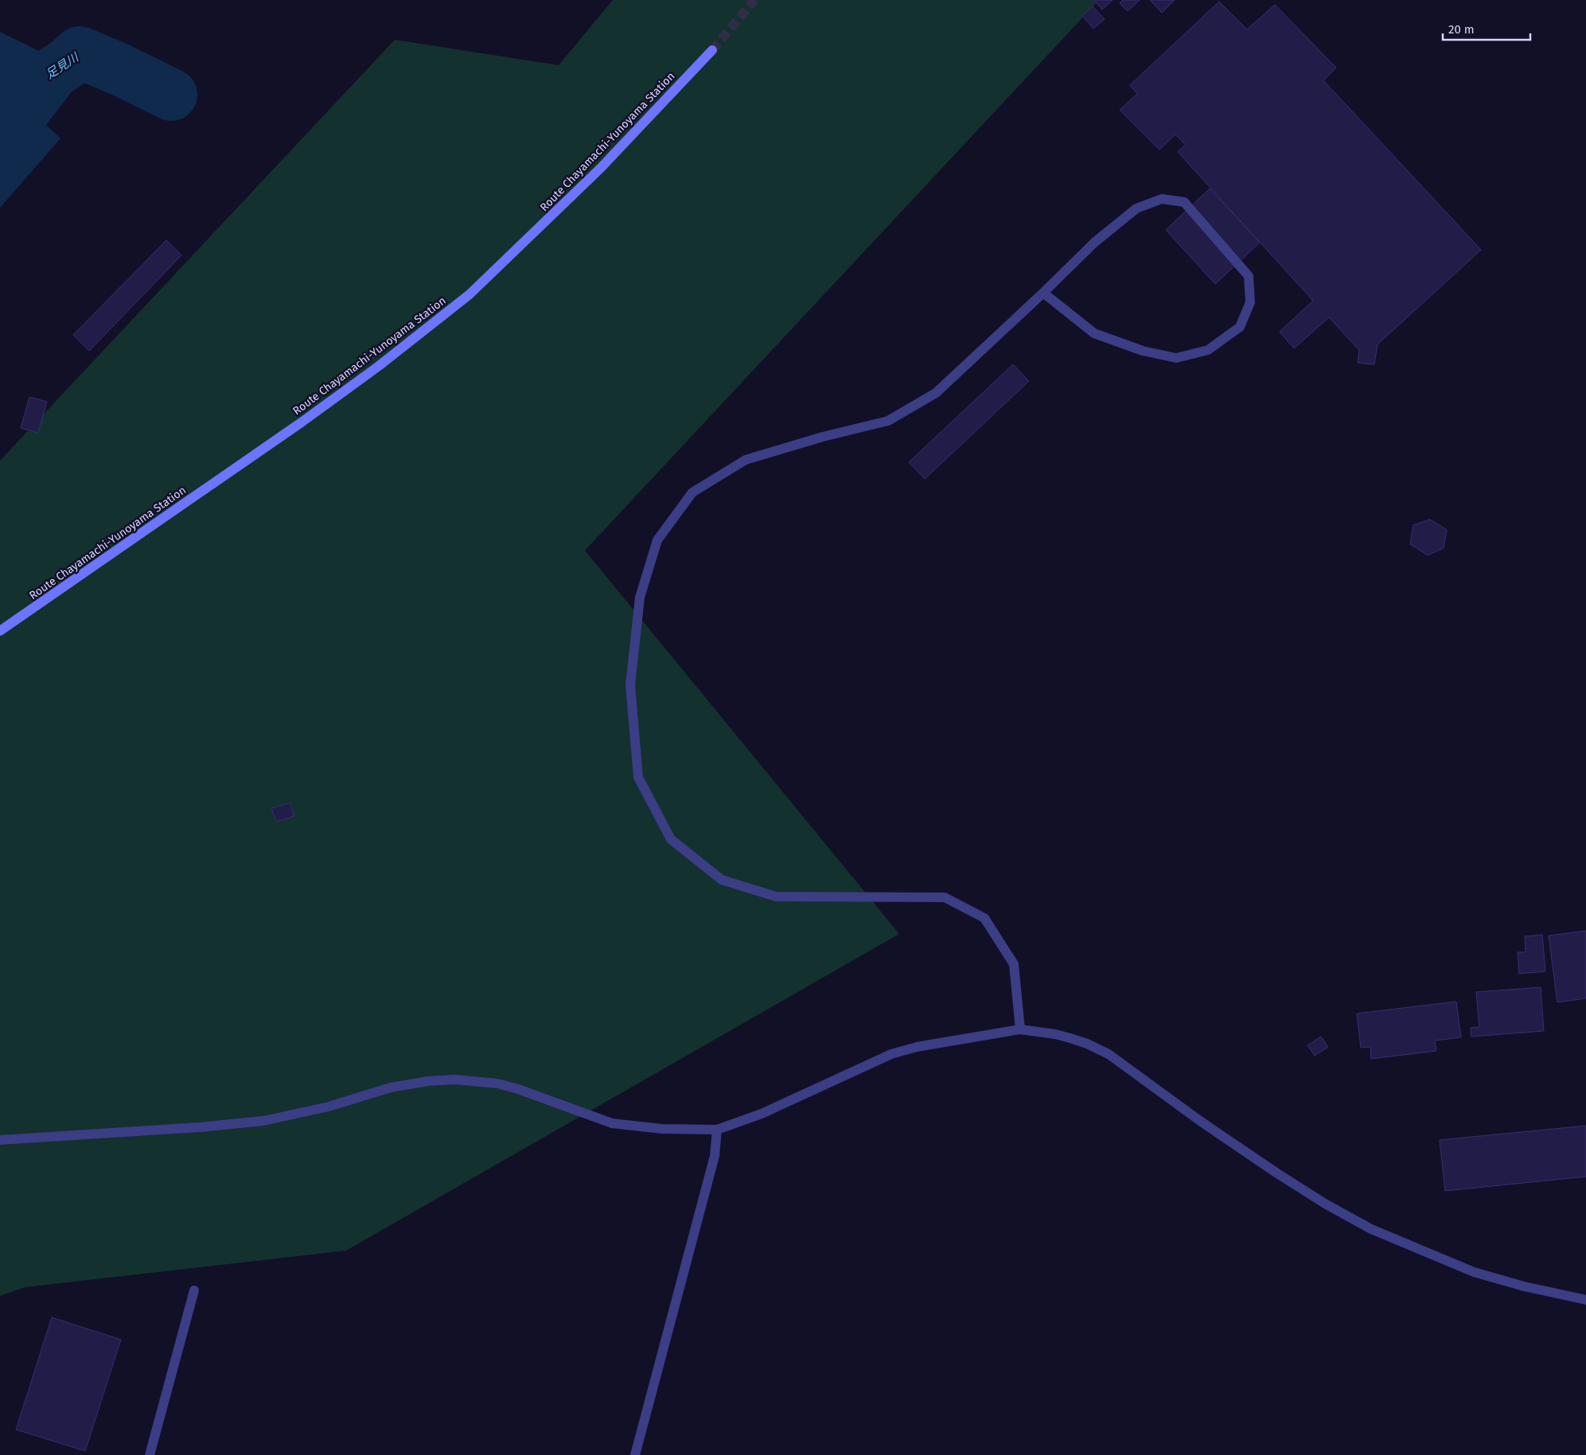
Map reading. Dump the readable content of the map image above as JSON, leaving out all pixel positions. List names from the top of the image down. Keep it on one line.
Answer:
{"streets":{"main road":["Route Chayamachi-Yunoyama Station"]},"water":["足見川"],"scale_bar":"20 m"}
